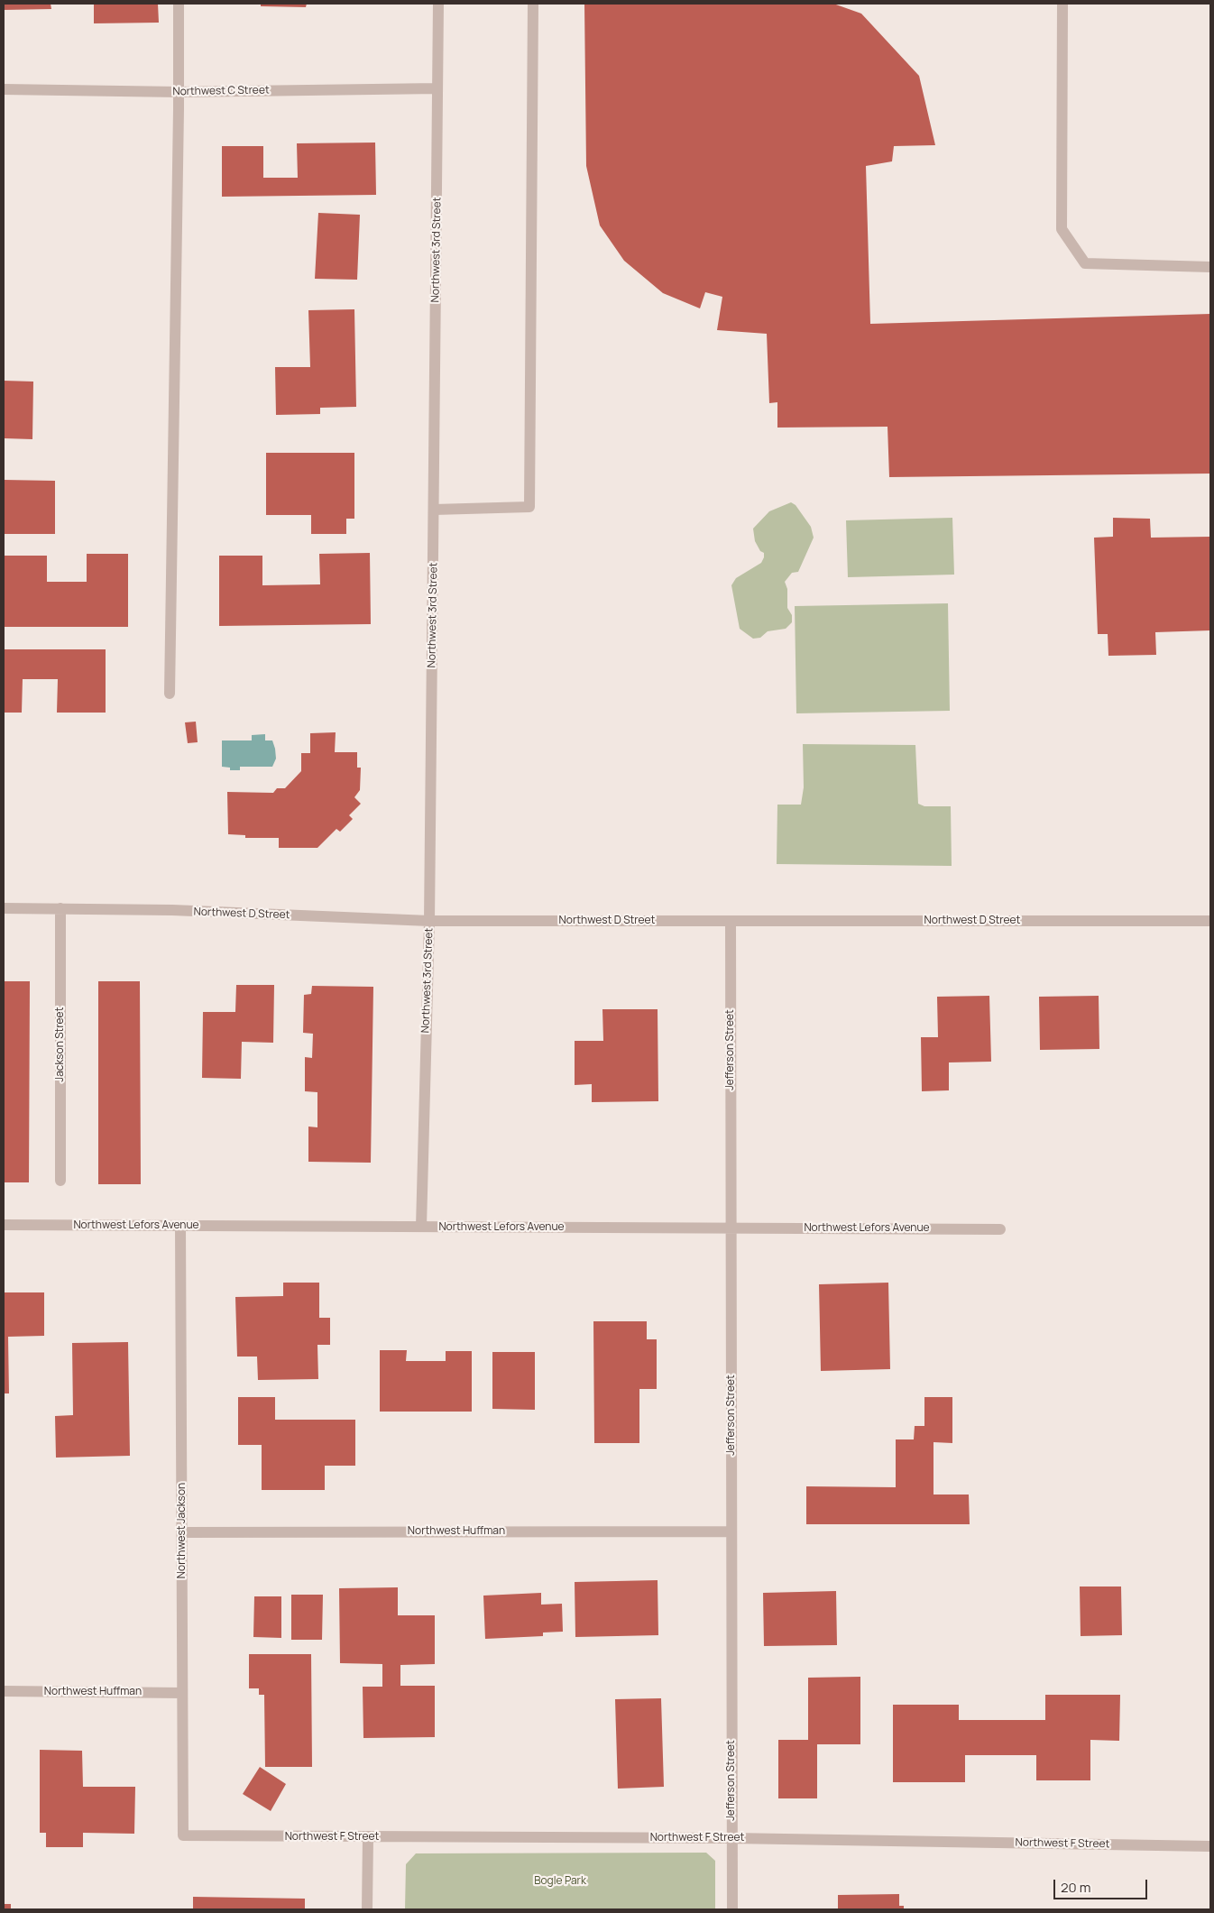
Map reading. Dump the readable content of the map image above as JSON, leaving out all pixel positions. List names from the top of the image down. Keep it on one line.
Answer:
{"streets":{"street":["Northwest C Street","Northwest 3rd Street","Northwest D Street","Jackson Street","Jefferson Street","Northwest Lefors Avenue","Northwest Jackson","Northwest Huffman","Northwest F Street"]},"crossings":[["Northwest C Street","Northwest 3rd Street"],["Northwest 3rd Street","Northwest D Street"],["Northwest 3rd Street","Northwest Lefors Avenue"],["Northwest D Street","Jackson Street"],["Northwest D Street","Jefferson Street"],["Jefferson Street","Northwest Lefors Avenue"],["Jefferson Street","Northwest Huffman"],["Jefferson Street","Northwest F Street"],["Northwest Lefors Avenue","Northwest Jackson"],["Northwest Jackson","Northwest Huffman"],["Northwest Jackson","Northwest F Street"]],"parks":["Bogle Park"],"scale_bar":"20 m"}
